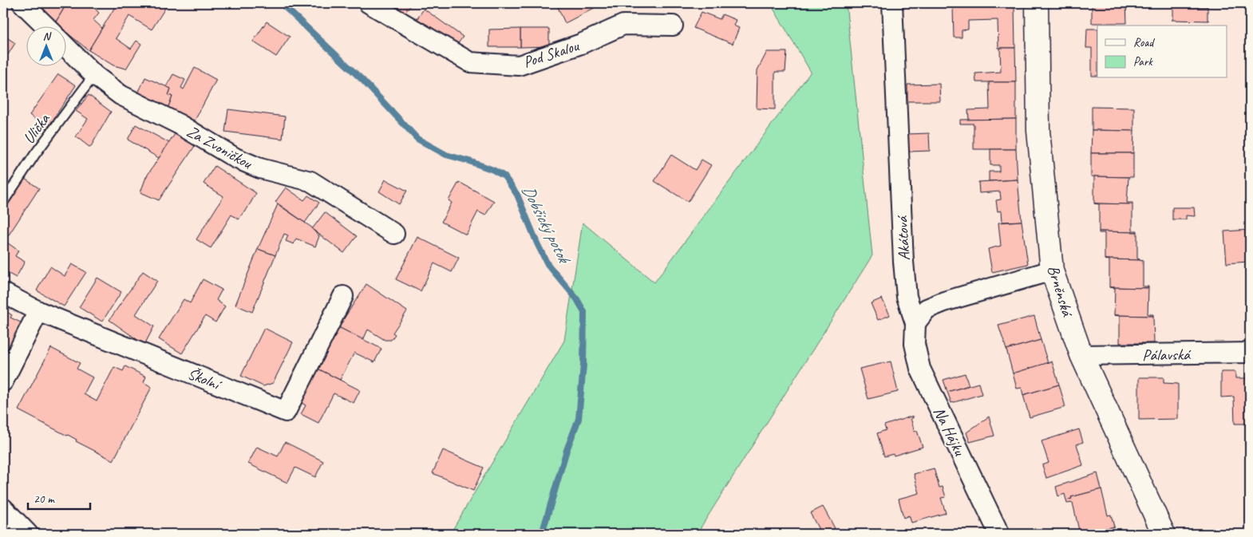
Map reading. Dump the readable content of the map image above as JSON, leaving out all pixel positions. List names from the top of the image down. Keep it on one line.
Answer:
{"streets":{"main road":["Brněnská"],"street":["Pod Skalou","Za Zvoničkou","Akátová","Pálavská","Školní","Na Hájku"],"lane":["Ulička"]},"crossings":[["Ulička","Za Zvoničkou"],["Akátová","Na Hájku"],["Brněnská","Pálavská"]],"water":["Dobšický potok"],"legend":["Road","Park"],"scale_bar":"20 m","north":"top"}
